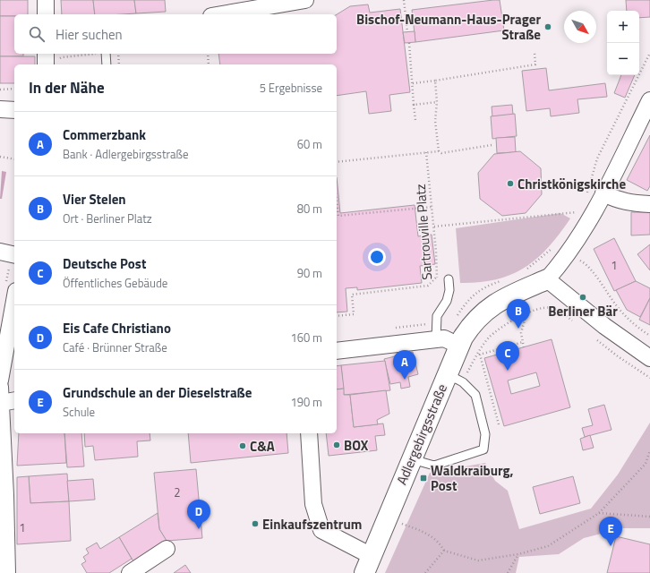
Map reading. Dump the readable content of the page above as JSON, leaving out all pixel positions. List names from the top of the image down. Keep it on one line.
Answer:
{"streets":{"street":["Adlergebirgsstraße"],"path":["Sartrouville Platz"]},"places":{"other":["Bischof-Neumann-Haus-Prager Straße","Christkönigskirche","Berliner Bär","BOX","C&A","Einkaufszentrum"],"transit":["Waldkraiburg, Post"]},"house_numbers":["1","2","1"],"north":"bottom right","page":{"map_buttons":["+","−"],"search":"Hier suchen","heading":["In der Nähe","5 Ergebnisse"],"list":[{"mark":"A","name":"Commerzbank","note":"Bank · Adlergebirgsstraße","value":"60 m"},{"mark":"B","name":"Vier Stelen","note":"Ort · Berliner Platz","value":"80 m"},{"mark":"C","name":"Deutsche Post","note":"Öffentliches Gebäude","value":"90 m"},{"mark":"D","name":"Eis Cafe Christiano","note":"Café · Brünner Straße","value":"160 m"},{"mark":"E","name":"Grundschule an der Dieselstraße","note":"Schule","value":"190 m"}],"pins":["B","C","A","D","E"]}}
